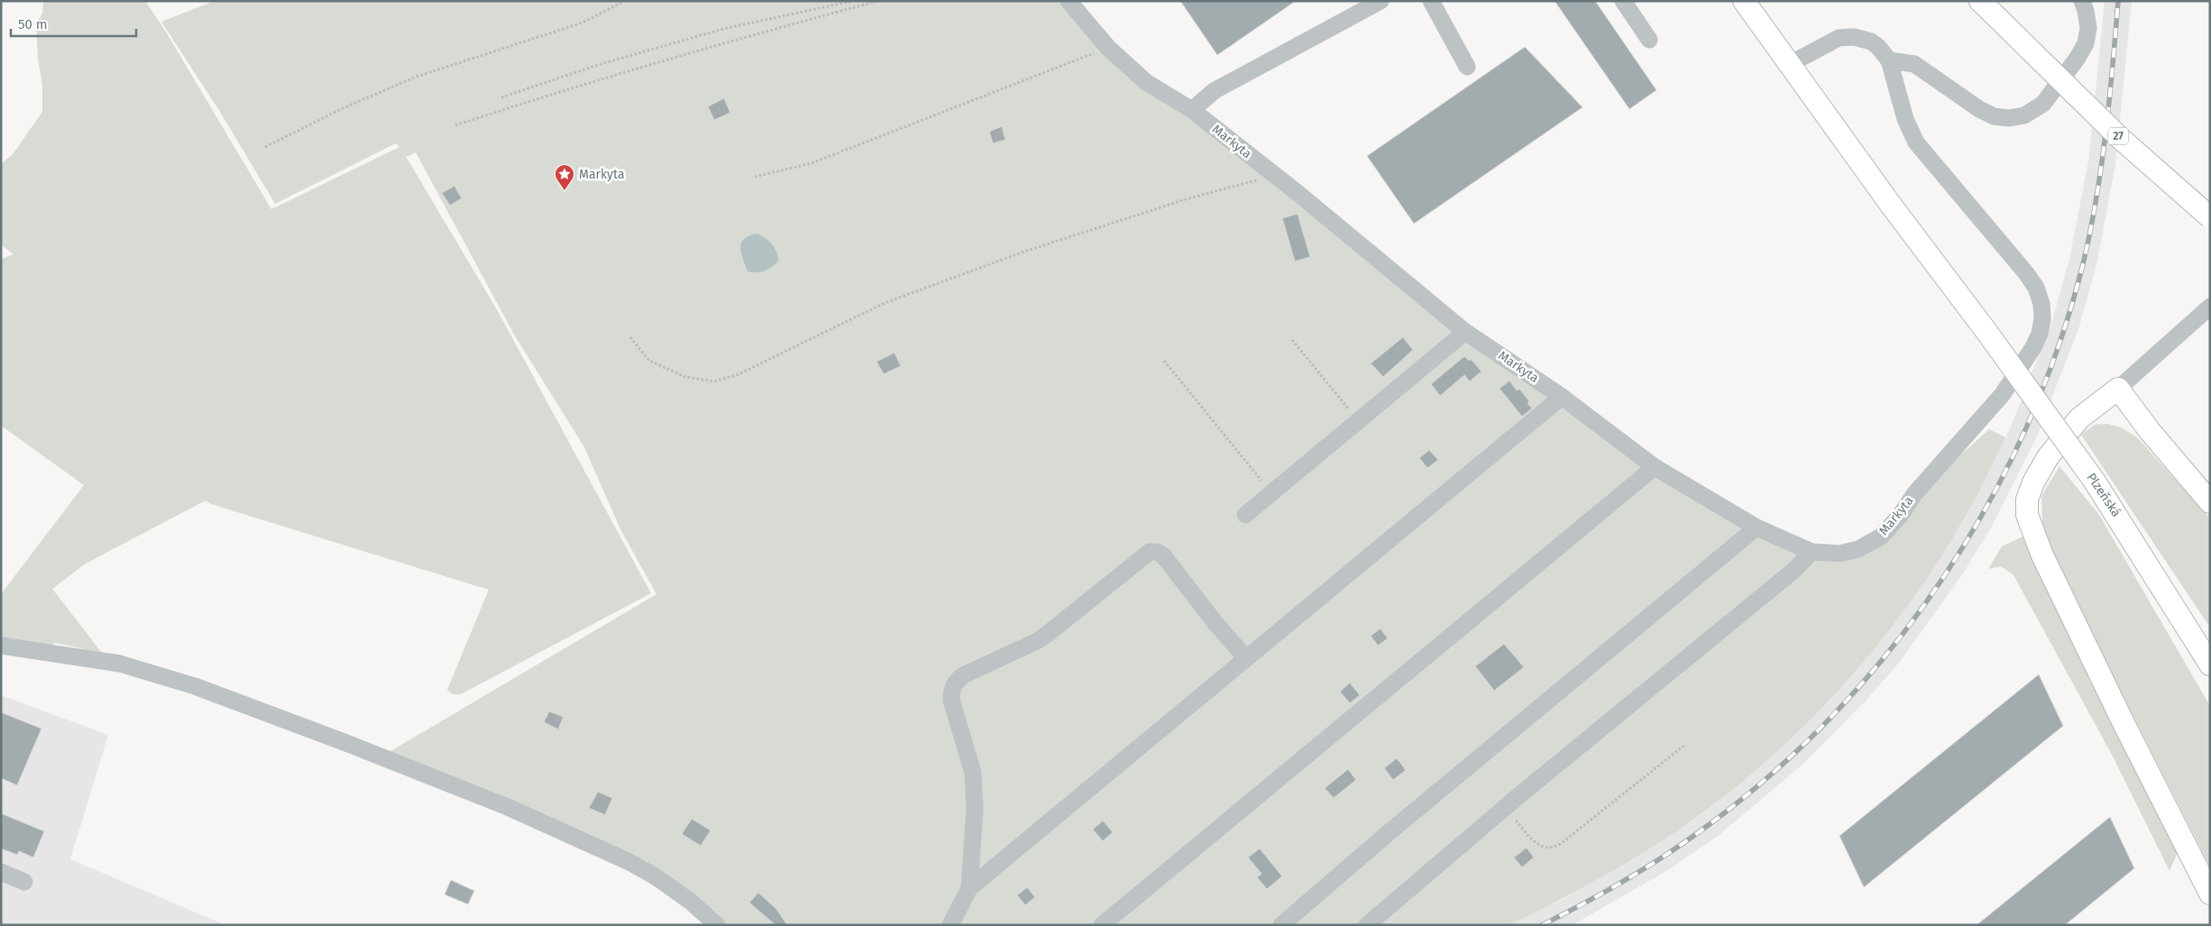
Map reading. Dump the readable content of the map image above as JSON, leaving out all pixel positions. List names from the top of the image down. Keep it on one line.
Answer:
{"streets":{"main road":["27","Plzeňská"],"street":["Markyta"]},"places":{"place":["Markyta"]},"scale_bar":"50 m"}
